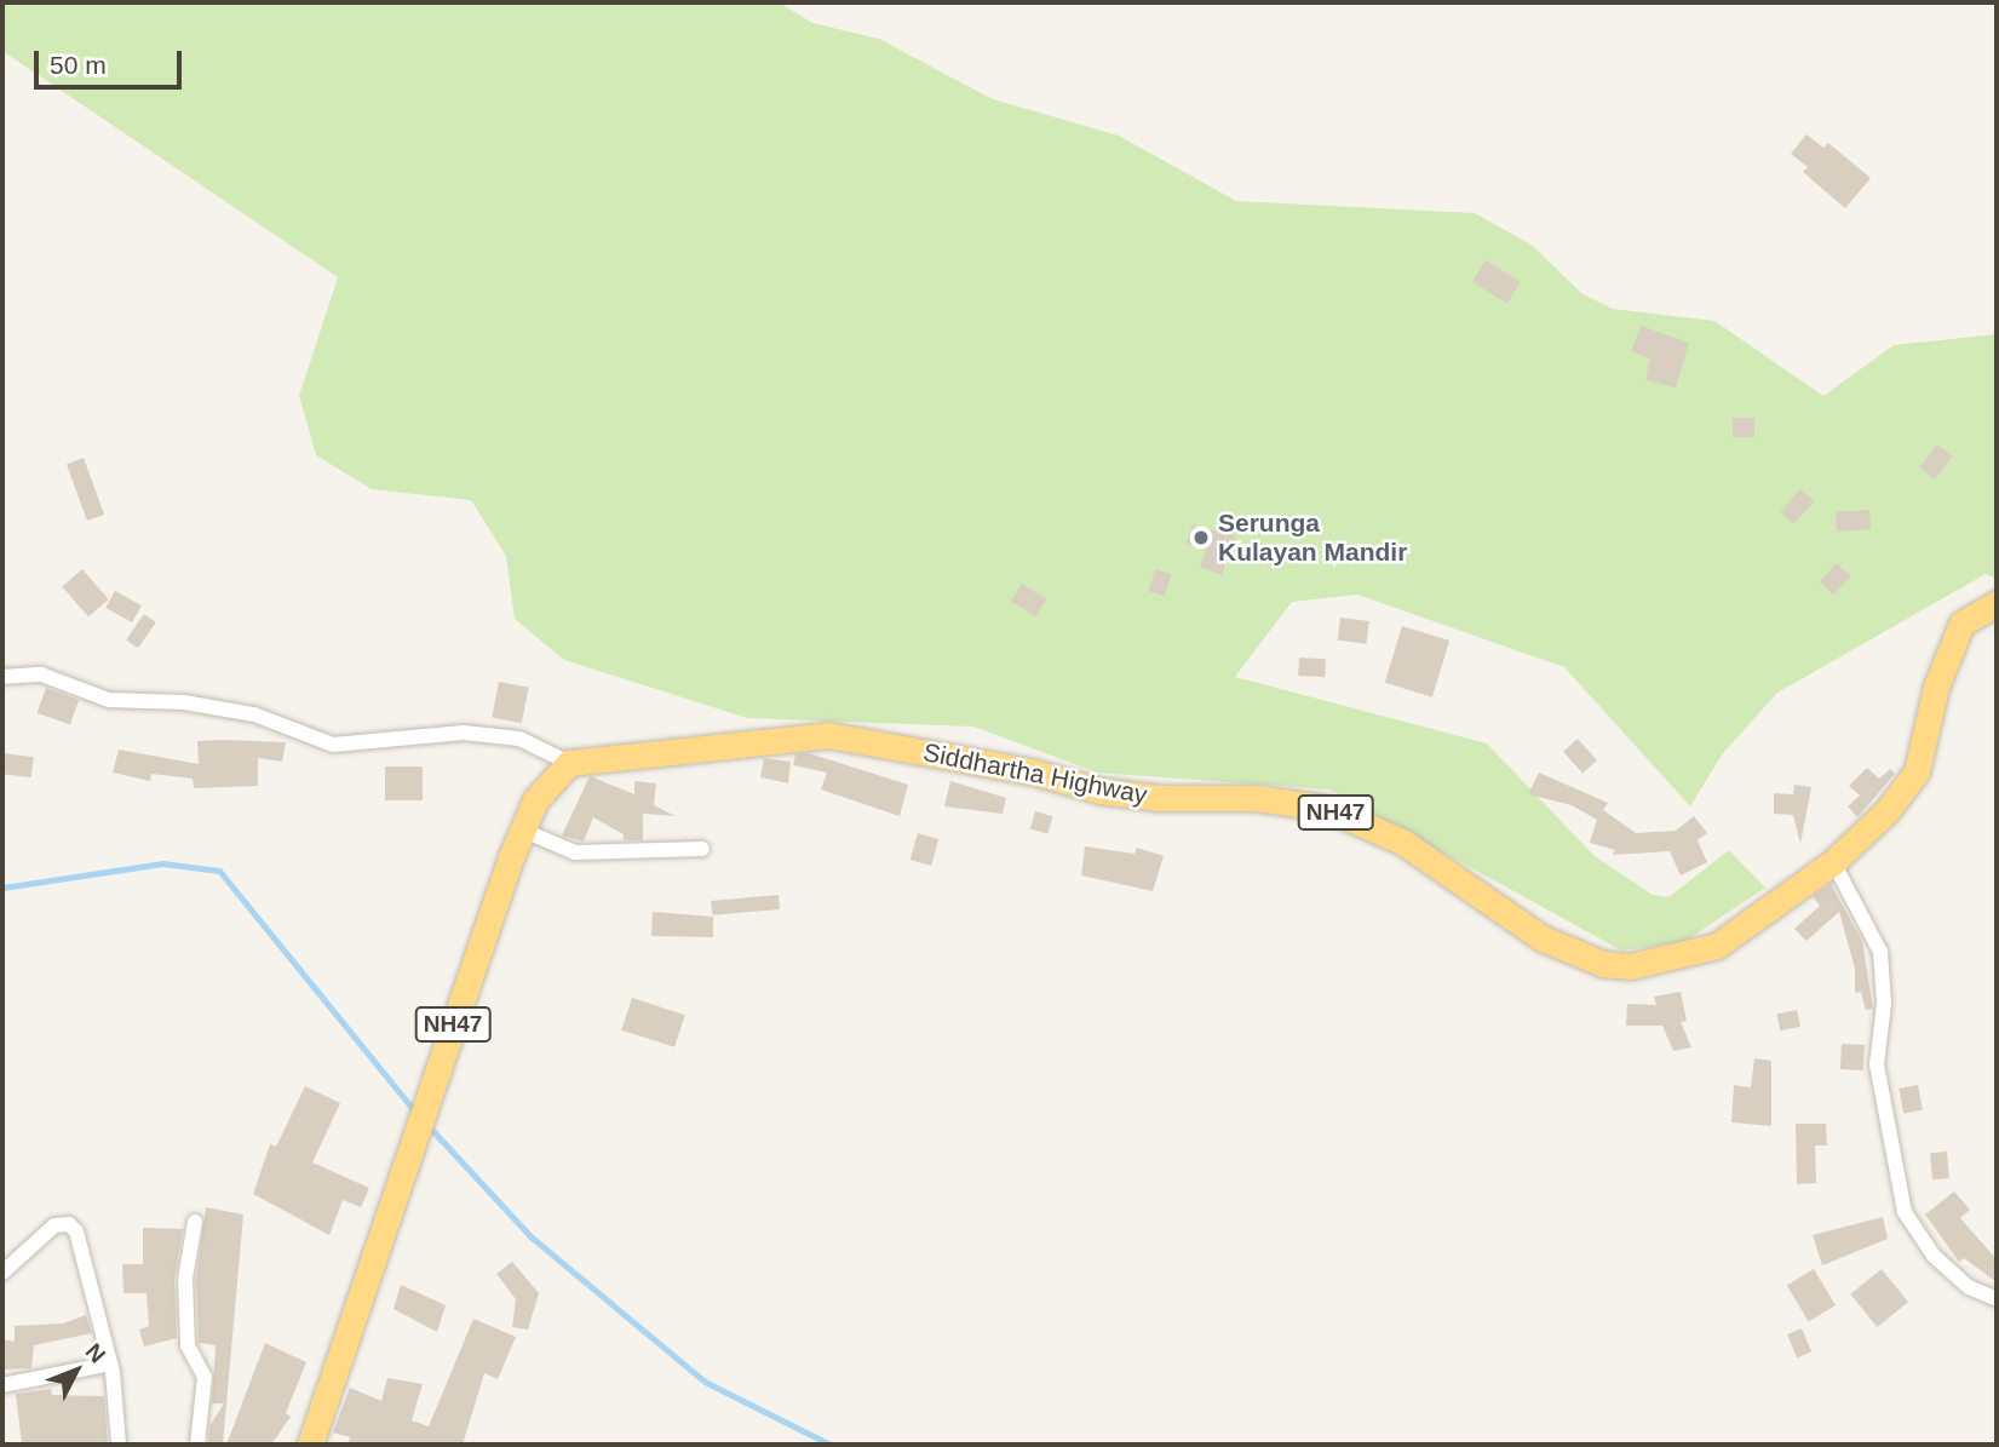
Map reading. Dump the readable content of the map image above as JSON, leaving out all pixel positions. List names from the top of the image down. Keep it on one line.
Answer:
{"streets":{"highway":["Siddhartha Highway","NH47"]},"crossings":[["Siddhartha Highway","NH47"]],"places":["Serunga Kulayan Mandir"],"scale_bar":"50 m","north":"top right"}
